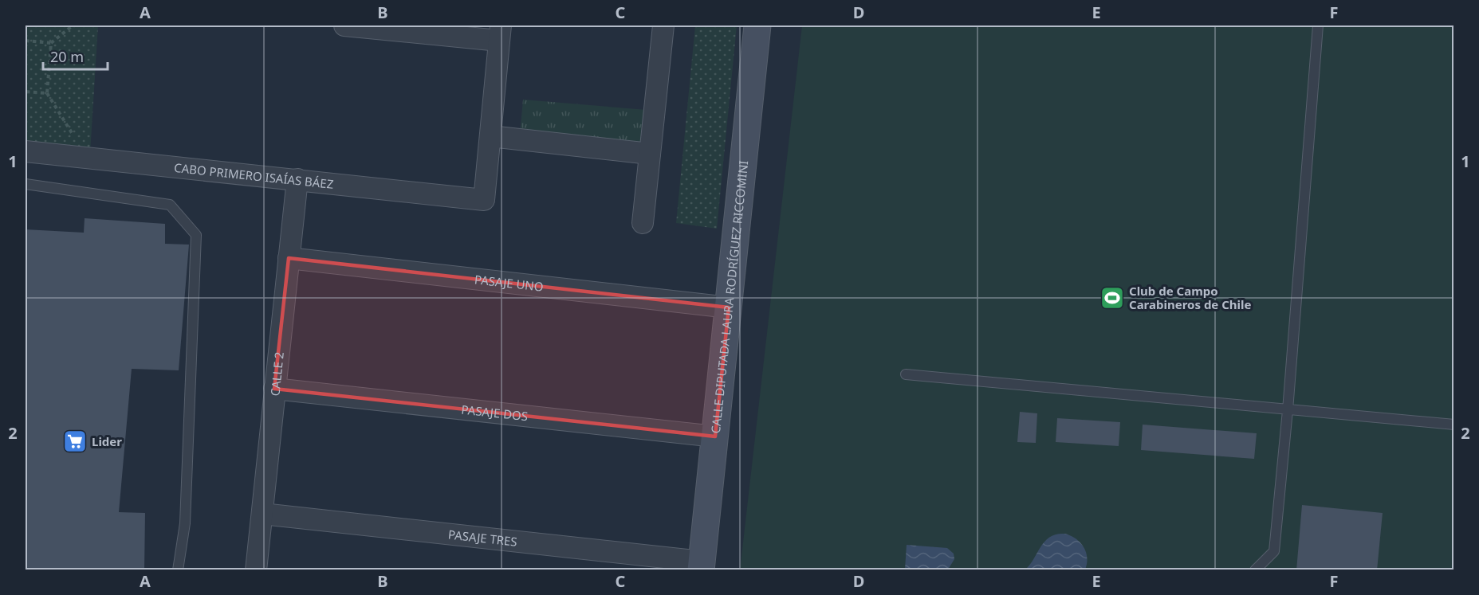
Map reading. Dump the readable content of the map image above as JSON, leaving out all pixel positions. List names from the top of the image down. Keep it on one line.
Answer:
{"streets":{"main road":["CALLE DIPUTADA LAURA RODRÍGUEZ RICCOMINI"],"street":["CABO PRIMERO ISAÍAS BÁEZ","PASAJE UNO","CALLE 2","PASAJE DOS","PASAJE TRES"]},"crossings":[["CABO PRIMERO ISAÍAS BÁEZ","CALLE 2"],["PASAJE UNO","CALLE DIPUTADA LAURA RODRÍGUEZ RICCOMINI"],["PASAJE UNO","CALLE 2"],["CALLE DIPUTADA LAURA RODRÍGUEZ RICCOMINI","PASAJE DOS"],["CALLE DIPUTADA LAURA RODRÍGUEZ RICCOMINI","PASAJE TRES"],["CALLE 2","PASAJE DOS"],["CALLE 2","PASAJE TRES"]],"places":{"sports":["Club de Campo Carabineros de Chile"],"supermarket":["Lider"]},"scale_bar":"20 m","grid":{"columns":["A","B","C","D","E","F"],"rows":["1","2"]}}
